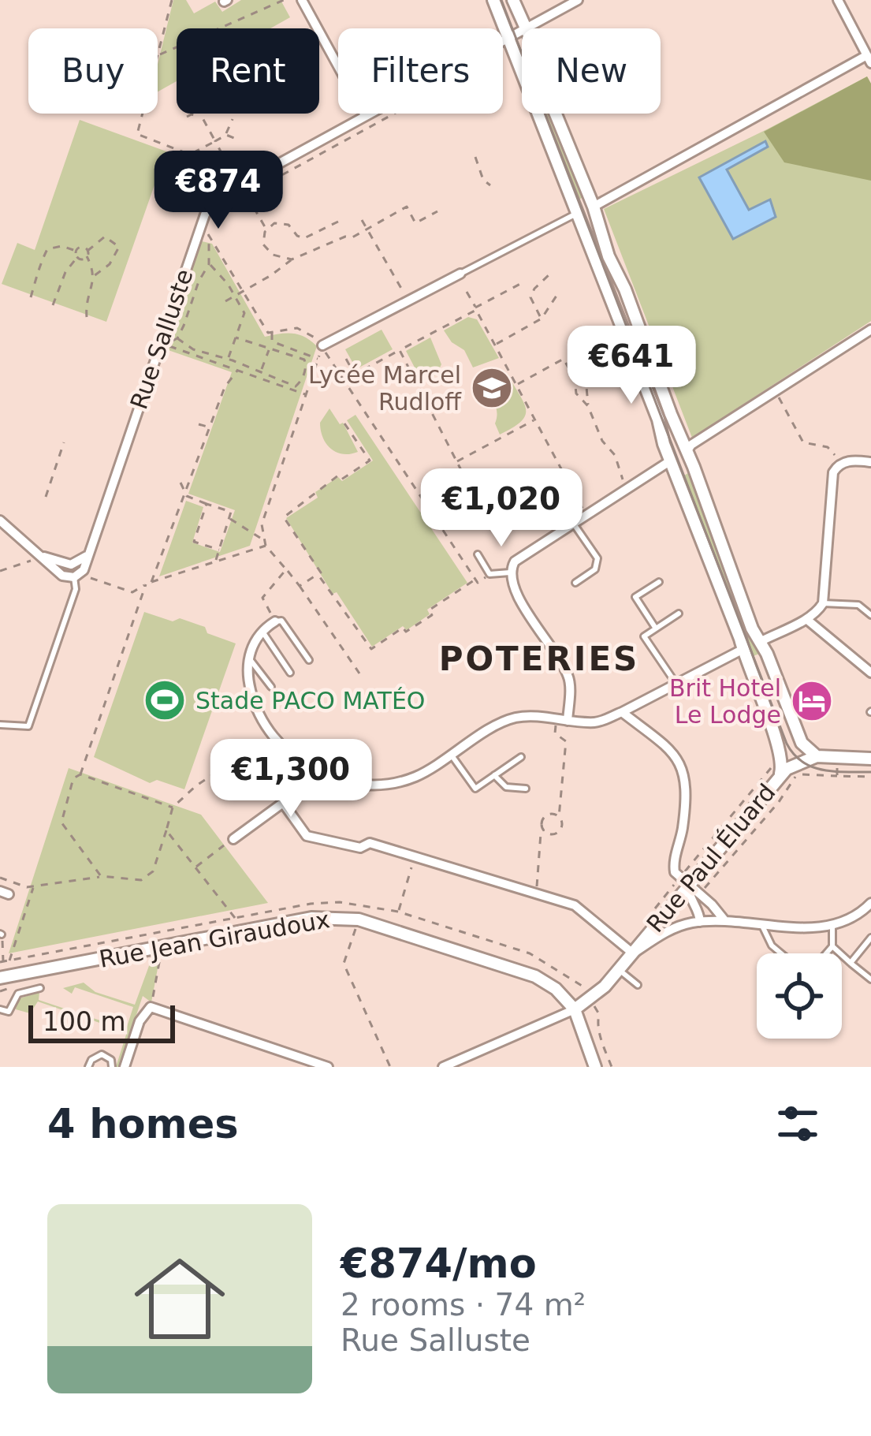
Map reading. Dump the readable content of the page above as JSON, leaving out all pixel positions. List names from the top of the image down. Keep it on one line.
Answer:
{"streets":{"street":["Rue Salluste","Rue Paul Éluard","Rue Jean Giraudoux"]},"crossings":[["Rue Paul Éluard","Rue Jean Giraudoux"]],"districts":["POTERIES"],"places":{"school or university":["Lycée Marcel Rudloff"],"sports":["Stade PACO MATÉO"],"hotel":["Brit Hotel Le Lodge"]},"scale_bar":"100 m","page":{"chip":["Buy","Rent","Filters","New"],"price":["€874","€641","€1,020","€1,300"],"scale":"100 m","heading":"4 homes","list":[{"name":"€874/mo","note":"2 rooms · 74 m² · Rue Salluste"}]}}
